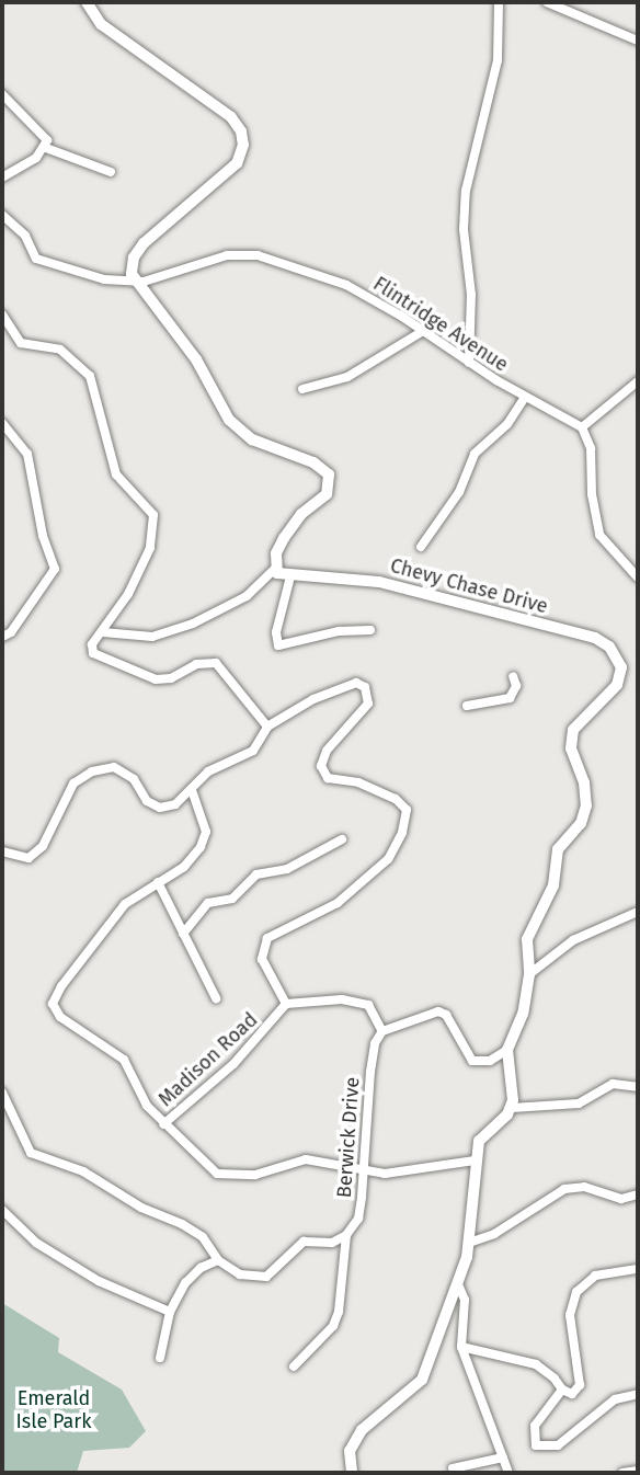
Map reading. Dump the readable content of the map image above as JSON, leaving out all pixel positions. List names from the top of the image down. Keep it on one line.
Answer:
{"streets":{"main road":["Chevy Chase Drive"],"street":["Flintridge Avenue","Madison Road","Berwick Drive"]},"parks":["Emerald Isle Park"]}
